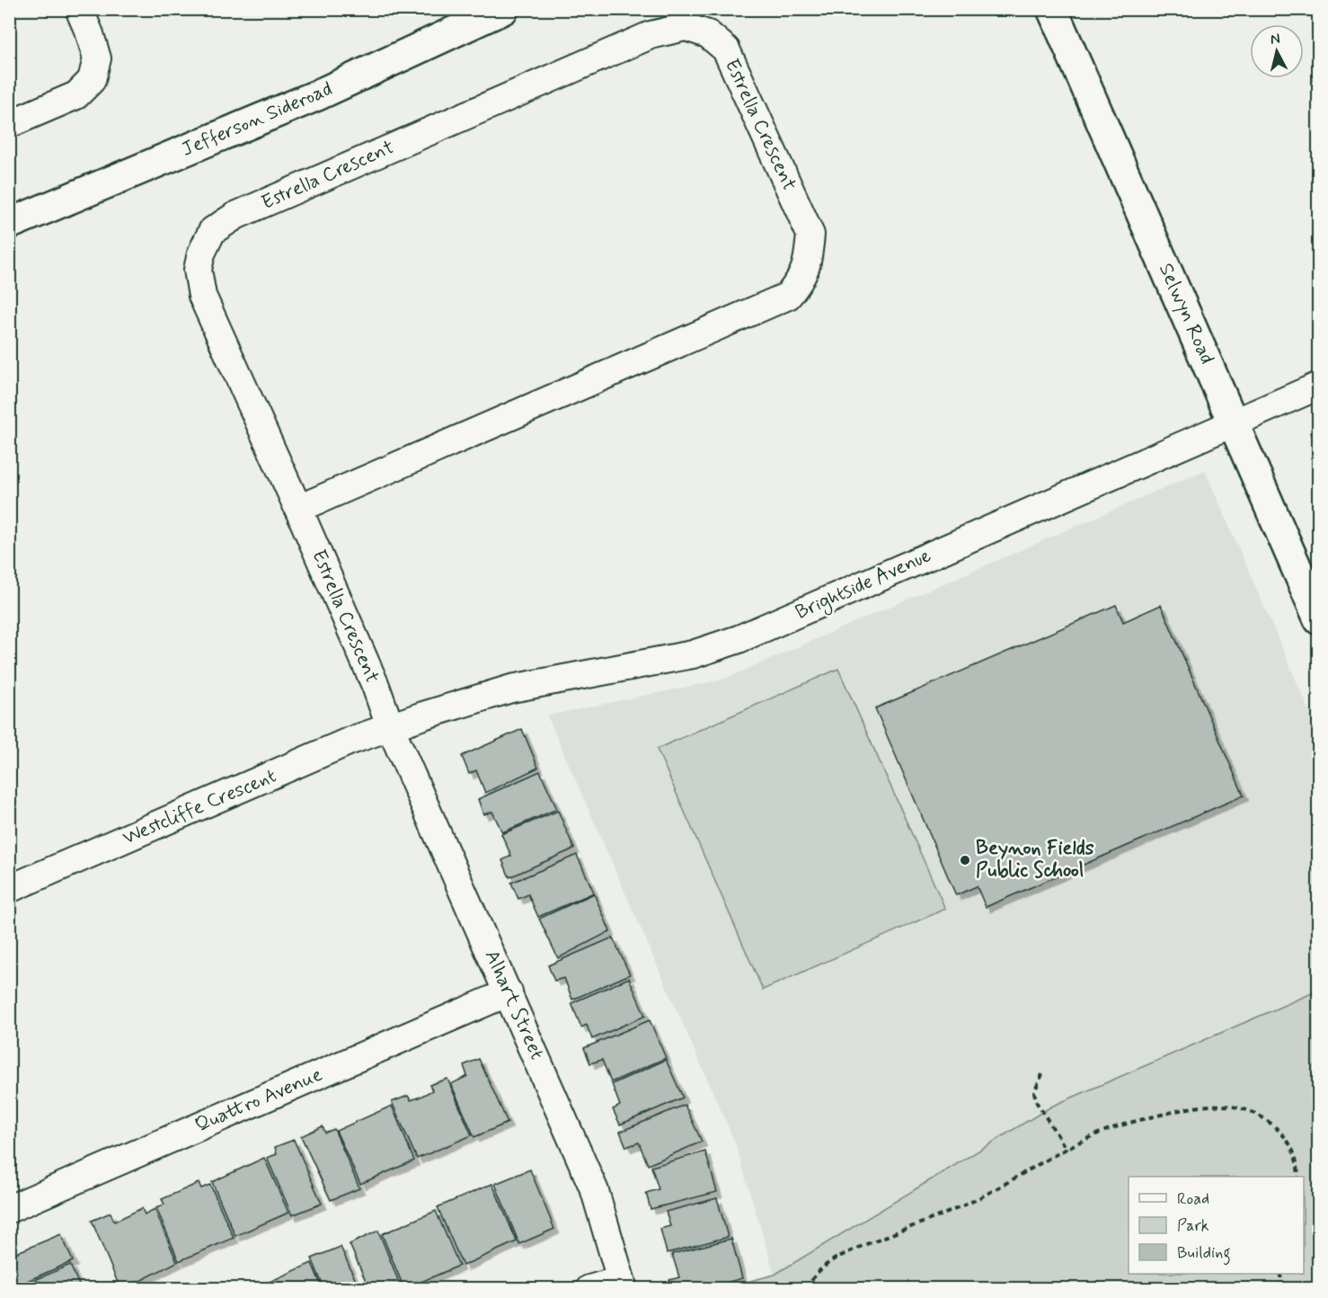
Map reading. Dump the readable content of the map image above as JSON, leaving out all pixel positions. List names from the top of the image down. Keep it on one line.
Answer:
{"streets":{"street":["Jefferson Sideroad","Estrella Crescent","Selwyn Road","Brightside Avenue","Westcliffe Crescent","Alhart Street","Quattro Avenue"]},"crossings":[["Estrella Crescent","Brightside Avenue"],["Estrella Crescent","Westcliffe Crescent"],["Estrella Crescent","Alhart Street"],["Selwyn Road","Brightside Avenue"],["Brightside Avenue","Westcliffe Crescent"],["Brightside Avenue","Alhart Street"],["Westcliffe Crescent","Alhart Street"],["Alhart Street","Quattro Avenue"]],"places":["Beynon Fields Public School"],"legend":["Road","Park","Building"],"north":"top"}
